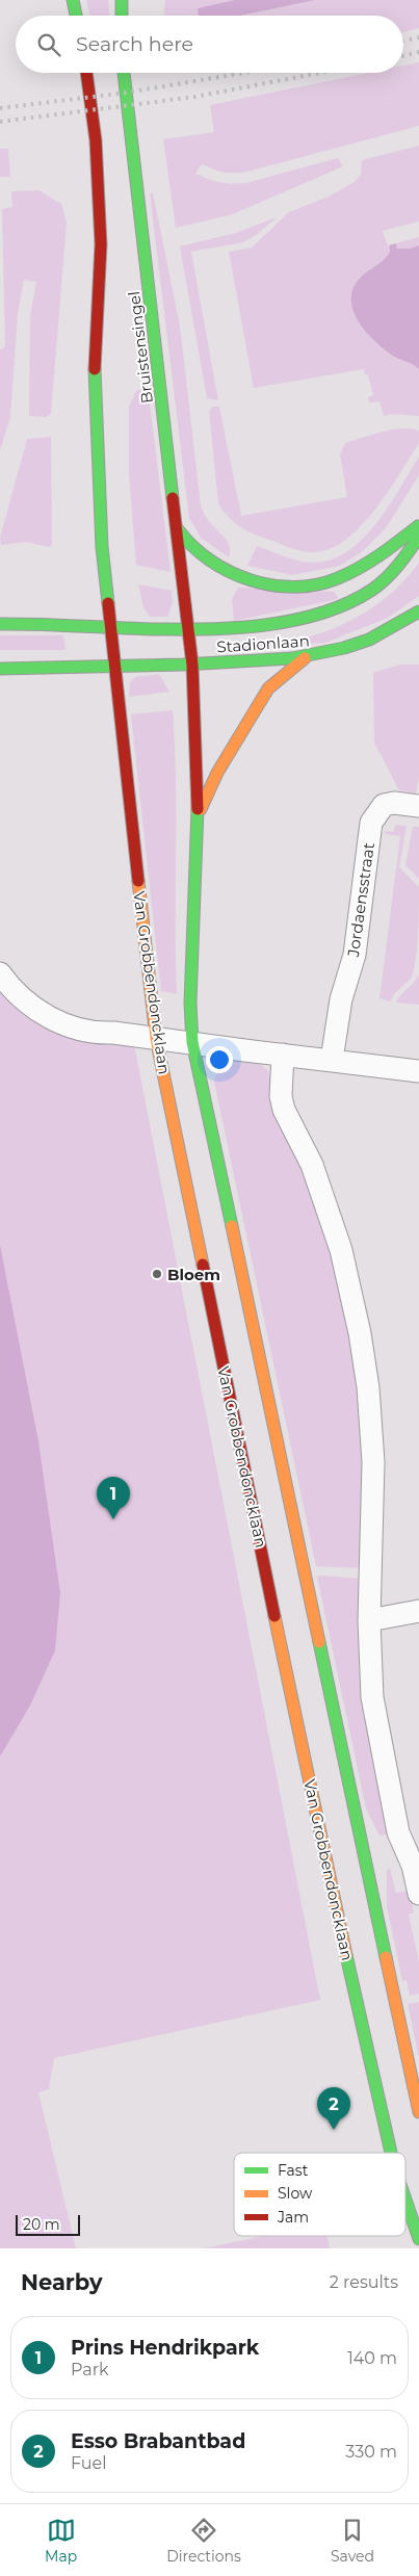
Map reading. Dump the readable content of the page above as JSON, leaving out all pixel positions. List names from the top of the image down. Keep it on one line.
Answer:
{"streets":{"main road":["Bruistensingel","Stadionlaan","Van Grobbendoncklaan"],"street":["Jordaensstraat"]},"crossings":[["Bruistensingel","Stadionlaan"],["Bruistensingel","Van Grobbendoncklaan"],["Stadionlaan","Van Grobbendoncklaan"]],"places":["Bloem"],"legend":["Fast","Slow","Jam"],"scale_bar":"20 m","page":{"search":"Search here","pins":["1","2"],"scale":"20 m","heading":["Nearby","2 results"],"list":[{"mark":"1","name":"Prins Hendrikpark","note":"Park","value":"140 m"},{"mark":"2","name":"Esso Brabantbad","note":"Fuel","value":"330 m"}],"nav":["Map","Directions","Saved"]}}
